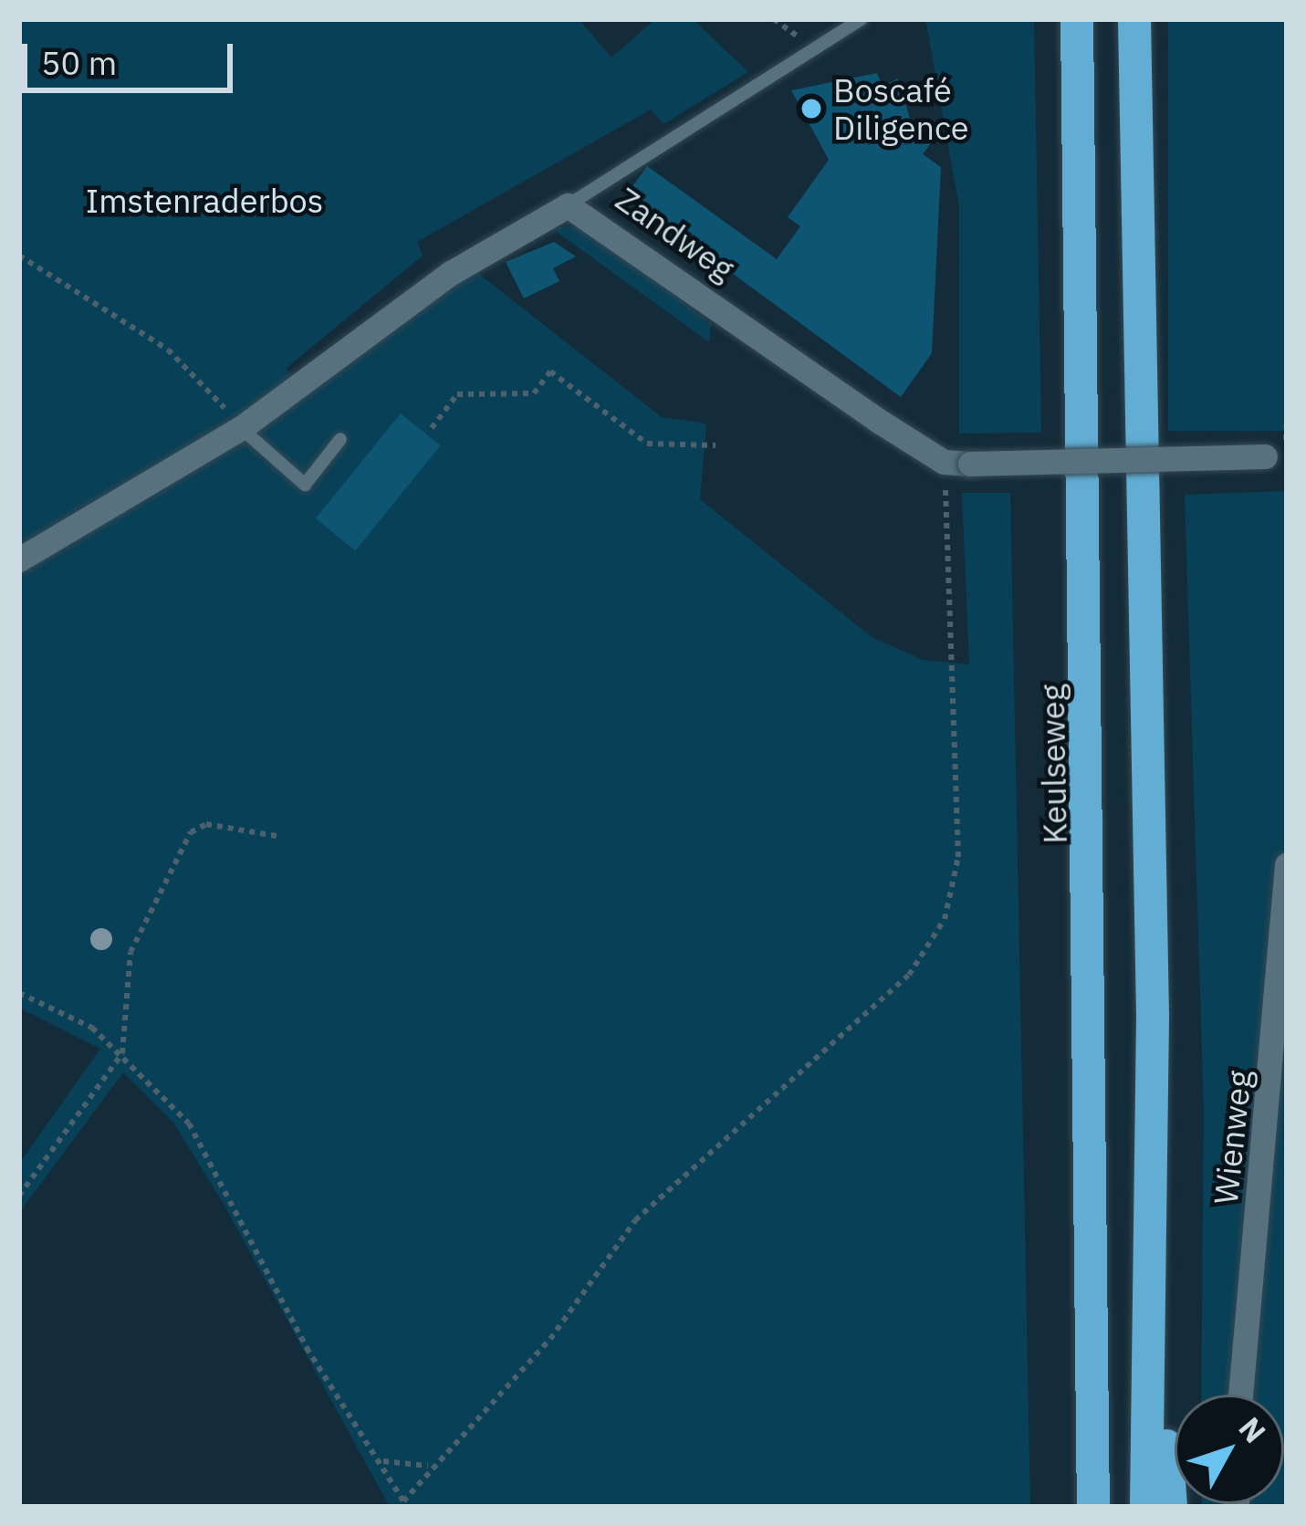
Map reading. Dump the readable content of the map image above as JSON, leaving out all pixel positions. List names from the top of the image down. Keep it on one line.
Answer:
{"streets":{"highway":["Keulseweg"],"street":["Zandweg","Wienweg"]},"parks":["Imstenraderbos"],"places":["Boscafé Diligence"],"scale_bar":"50 m","north":"top right"}
